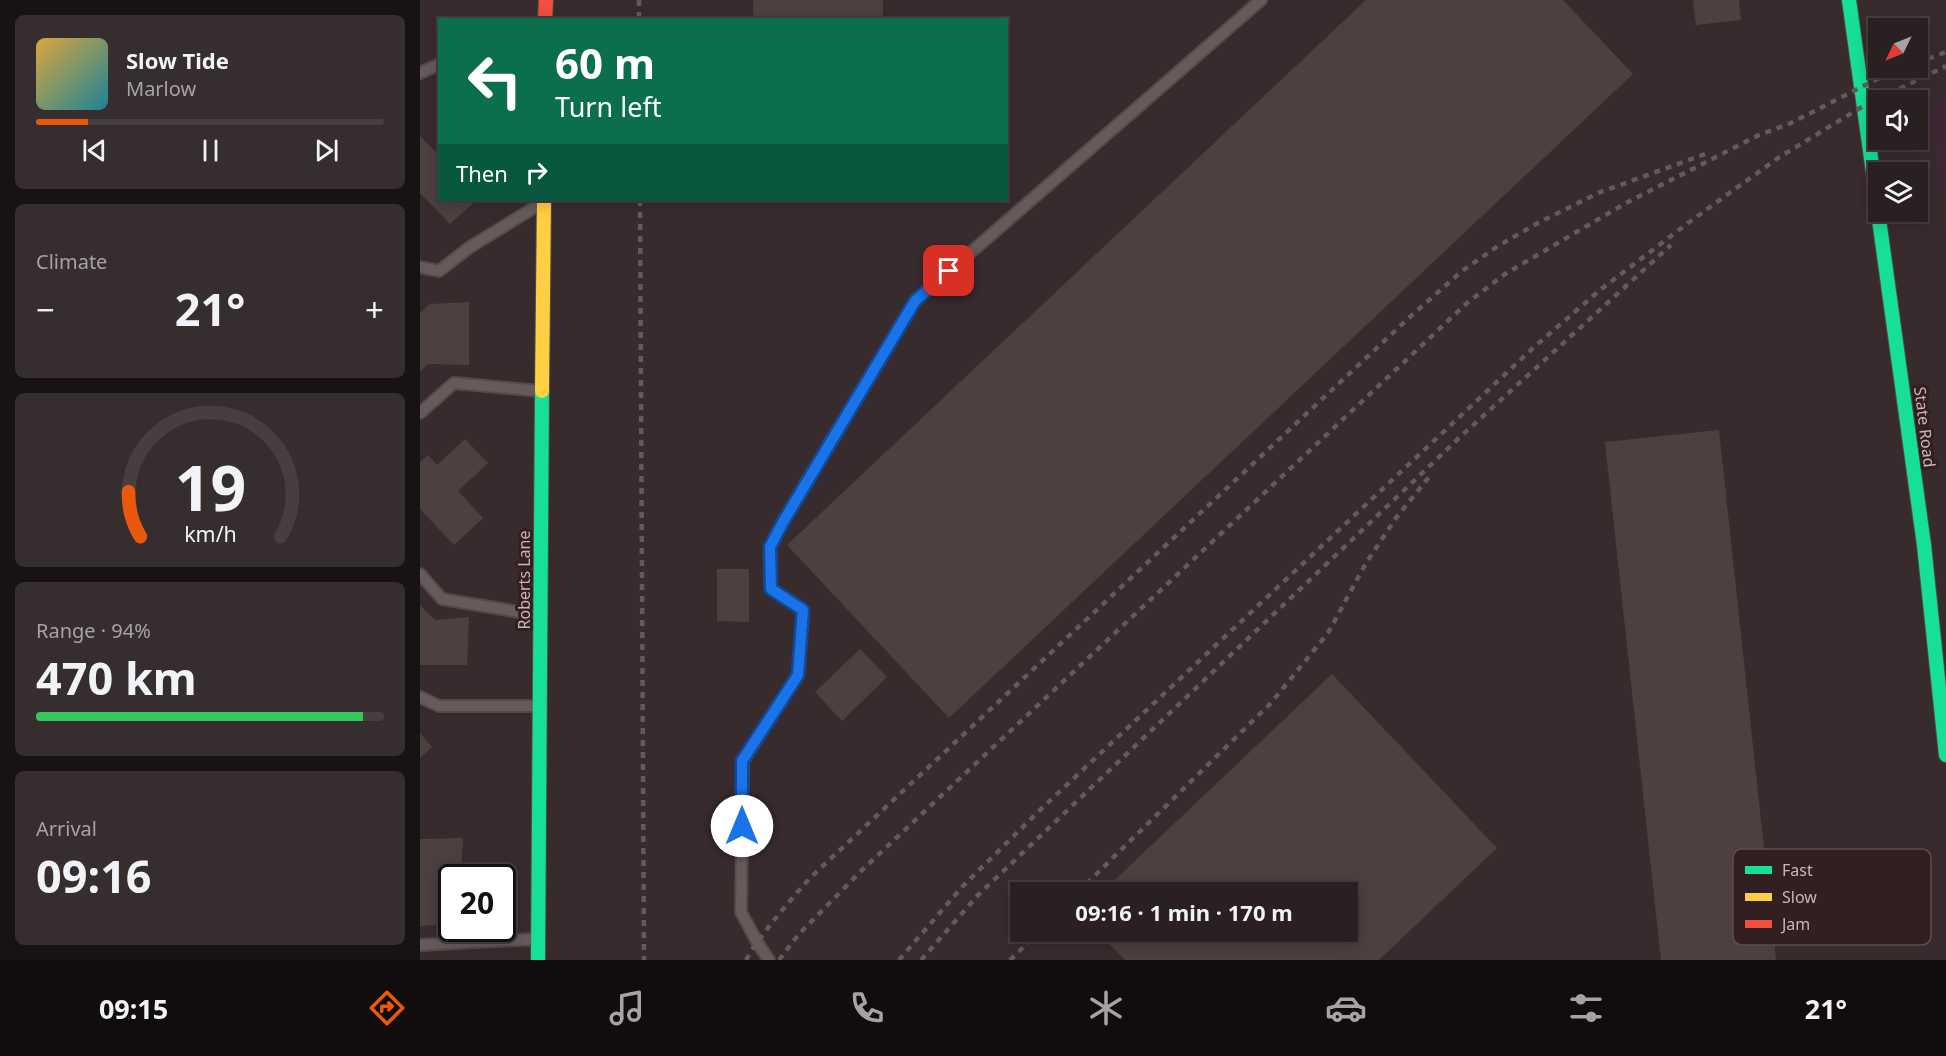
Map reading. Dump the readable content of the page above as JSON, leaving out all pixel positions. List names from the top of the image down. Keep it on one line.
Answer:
{"streets":{"main road":["State Road","Roberts Lane"]},"legend":["Fast","Slow","Jam"],"north":"bottom left","page":{"turn":["60 m","Turn left"],"song":["Slow Tide","Marlow"],"then":"Then","tile":["Climate",["Range · 94%","470 km"],["Arrival","09:16"]],"heat":["−","21°","+"],"limit":"20","trip":"09:16 · 1 min · 170 m","tabs":["09:15","21°"],"gauge":["19","km/h"]}}
